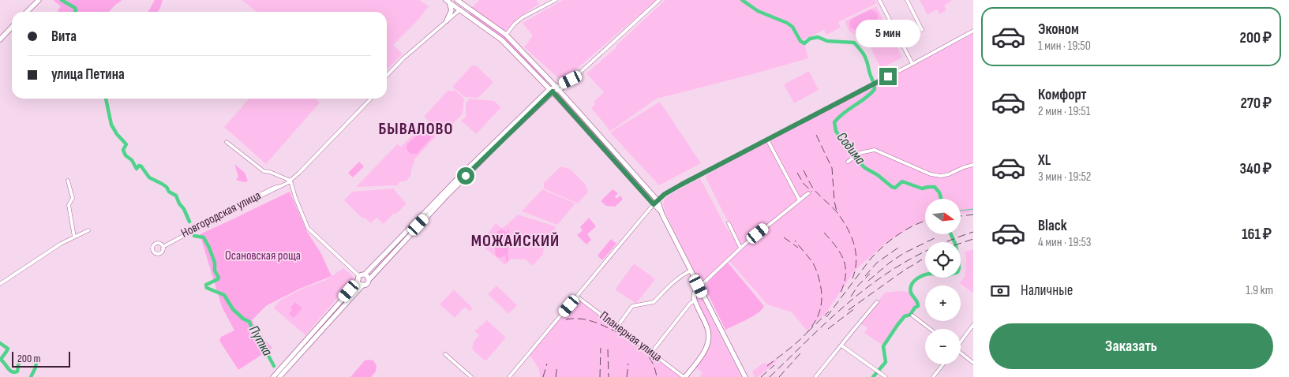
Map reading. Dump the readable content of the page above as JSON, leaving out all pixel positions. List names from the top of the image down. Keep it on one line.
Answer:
{"streets":{"street":["Новгородская улица","Планерная улица"]},"districts":["БЫВАЛОВО","МОЖАЙСКИЙ"],"water":["Содима","Путка"],"parks":["Осановская роща"],"scale_bar":"200 m","north":"right","page":{"list":[{"name":"Эконом","note":"1 мин · 19:50","value":"200 ₽"},{"name":"Комфорт","note":"2 мин · 19:51","value":"270 ₽"},{"name":"XL","note":"3 мин · 19:52","value":"340 ₽"},{"name":"Black","note":"4 мин · 19:53","value":"161 ₽"}],"banner":["Вита","улица Петина"],"bubble":"5 мин","map_buttons":["+","−"],"pay":["Наличные","1.9 km"],"buttons":"Заказать","scale":"200 m"}}
